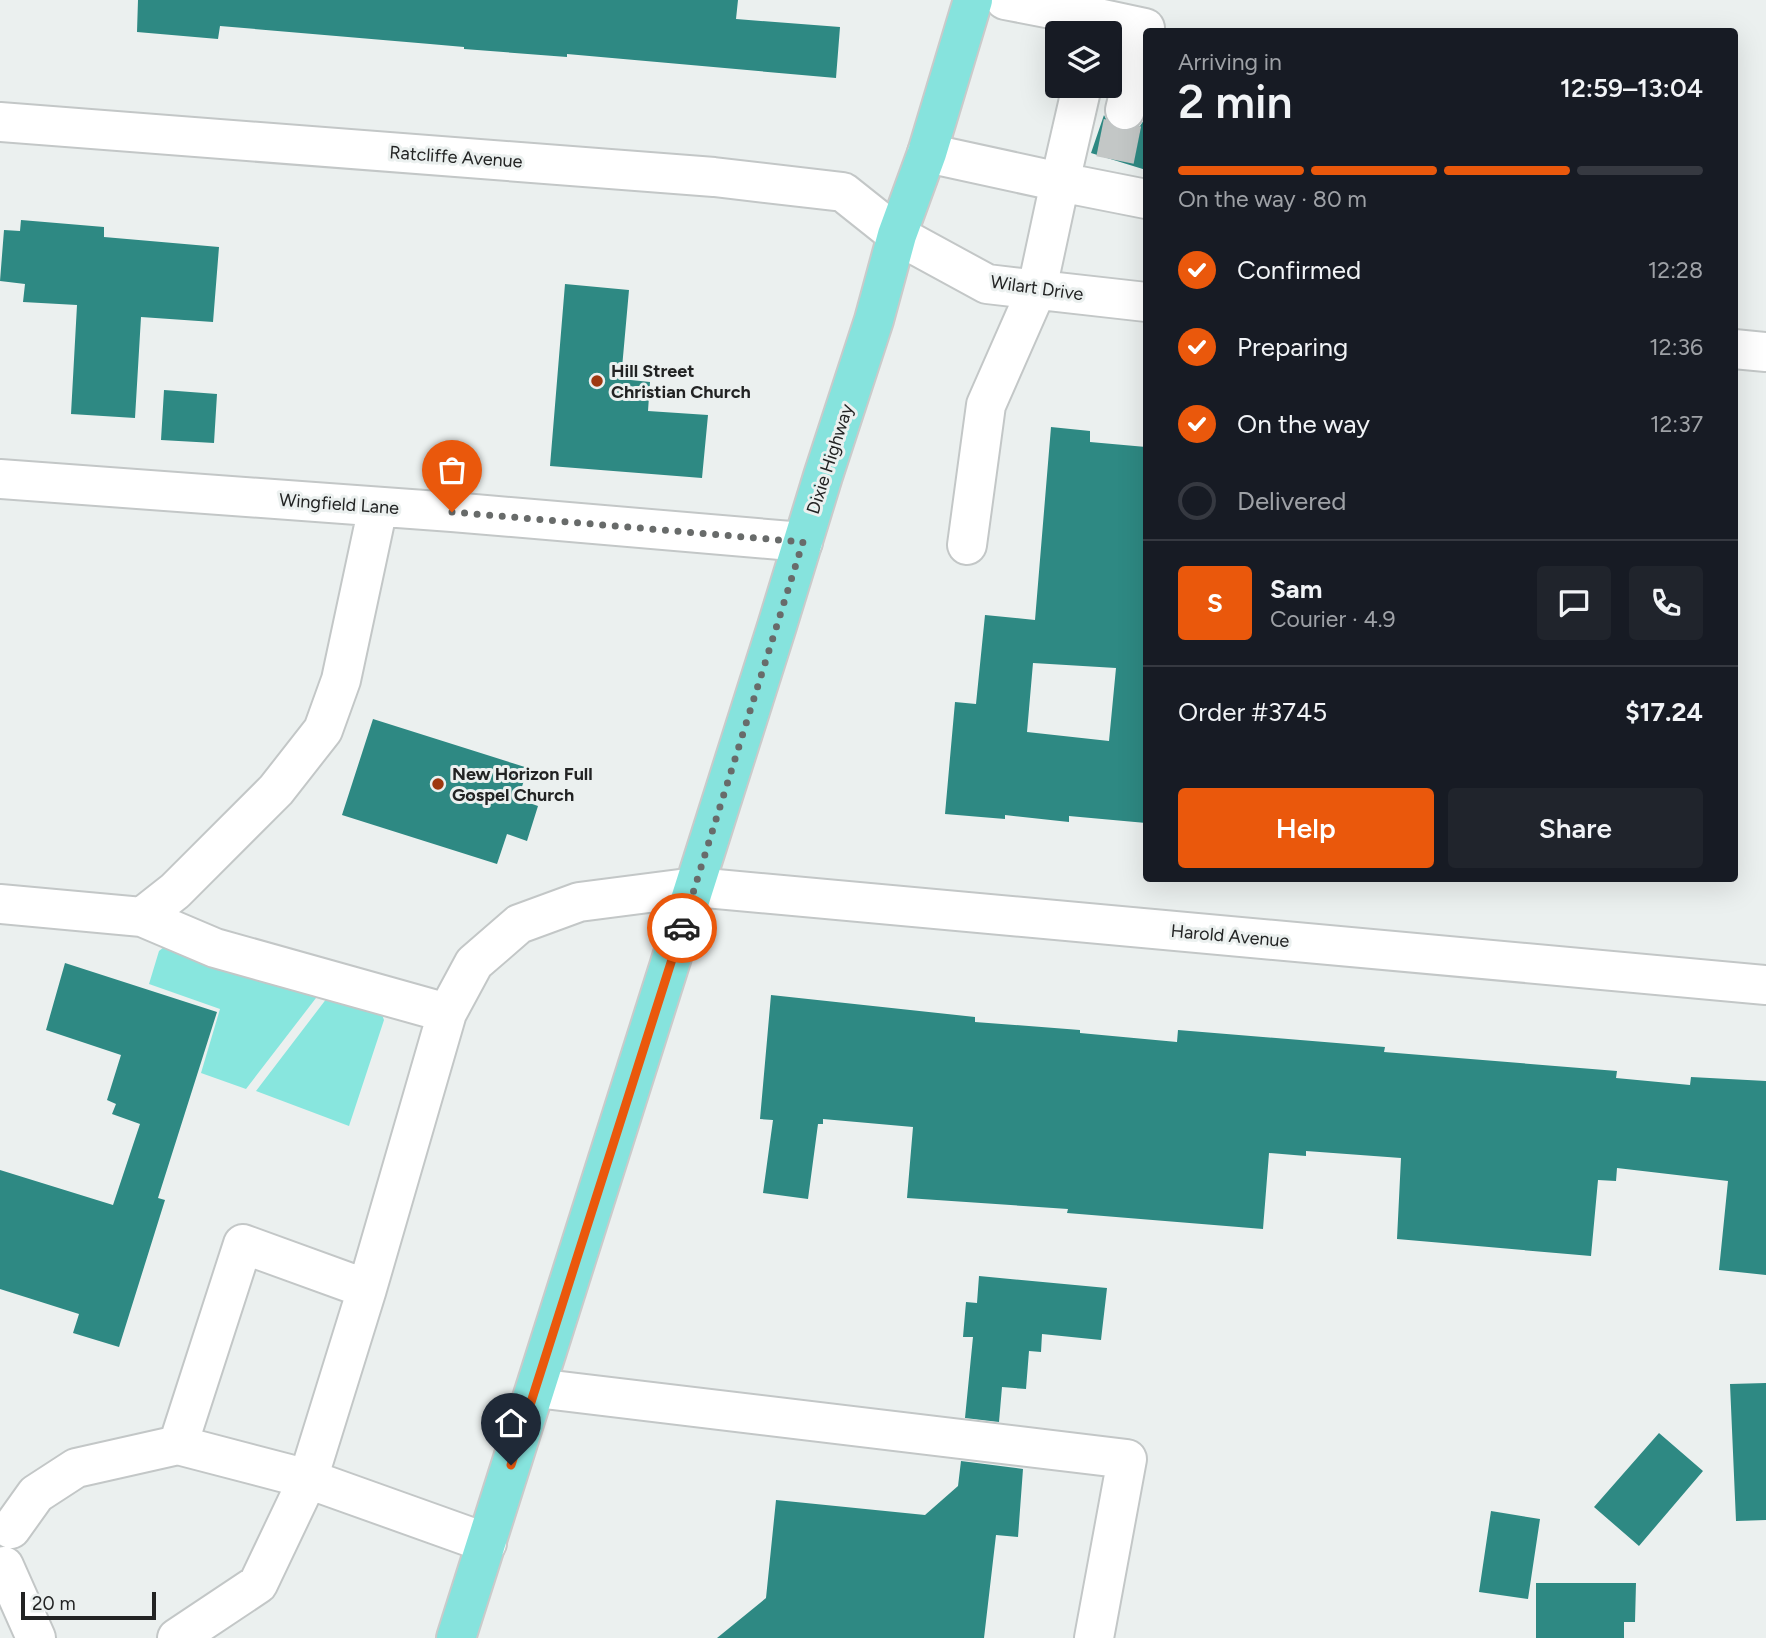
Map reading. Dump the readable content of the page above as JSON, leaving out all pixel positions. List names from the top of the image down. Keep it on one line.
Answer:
{"streets":{"main road":["Dixie Highway"],"street":["Ratcliffe Avenue","Wilart Drive","Wingfield Lane","Harold Avenue"]},"crossings":[["Ratcliffe Avenue","Wilart Drive"],["Ratcliffe Avenue","Dixie Highway"],["Wilart Drive","Dixie Highway"],["Dixie Highway","Wingfield Lane"],["Dixie Highway","Harold Avenue"]],"places":["Hill Street Christian Church","New Horizon Full Gospel Church"],"scale_bar":"20 m","page":{"heading":["2 min","Arriving in","12:59–13:04"],"panel":["Sam","Courier · 4.9","Order #3745","$17.24"],"bar":"On the way · 80 m","list":[["Confirmed","12:28"],["Preparing","12:36"],["On the way","12:37"],"Delivered"],"round":"S","buttons":["Help","Share"],"scale":"20 m"}}
